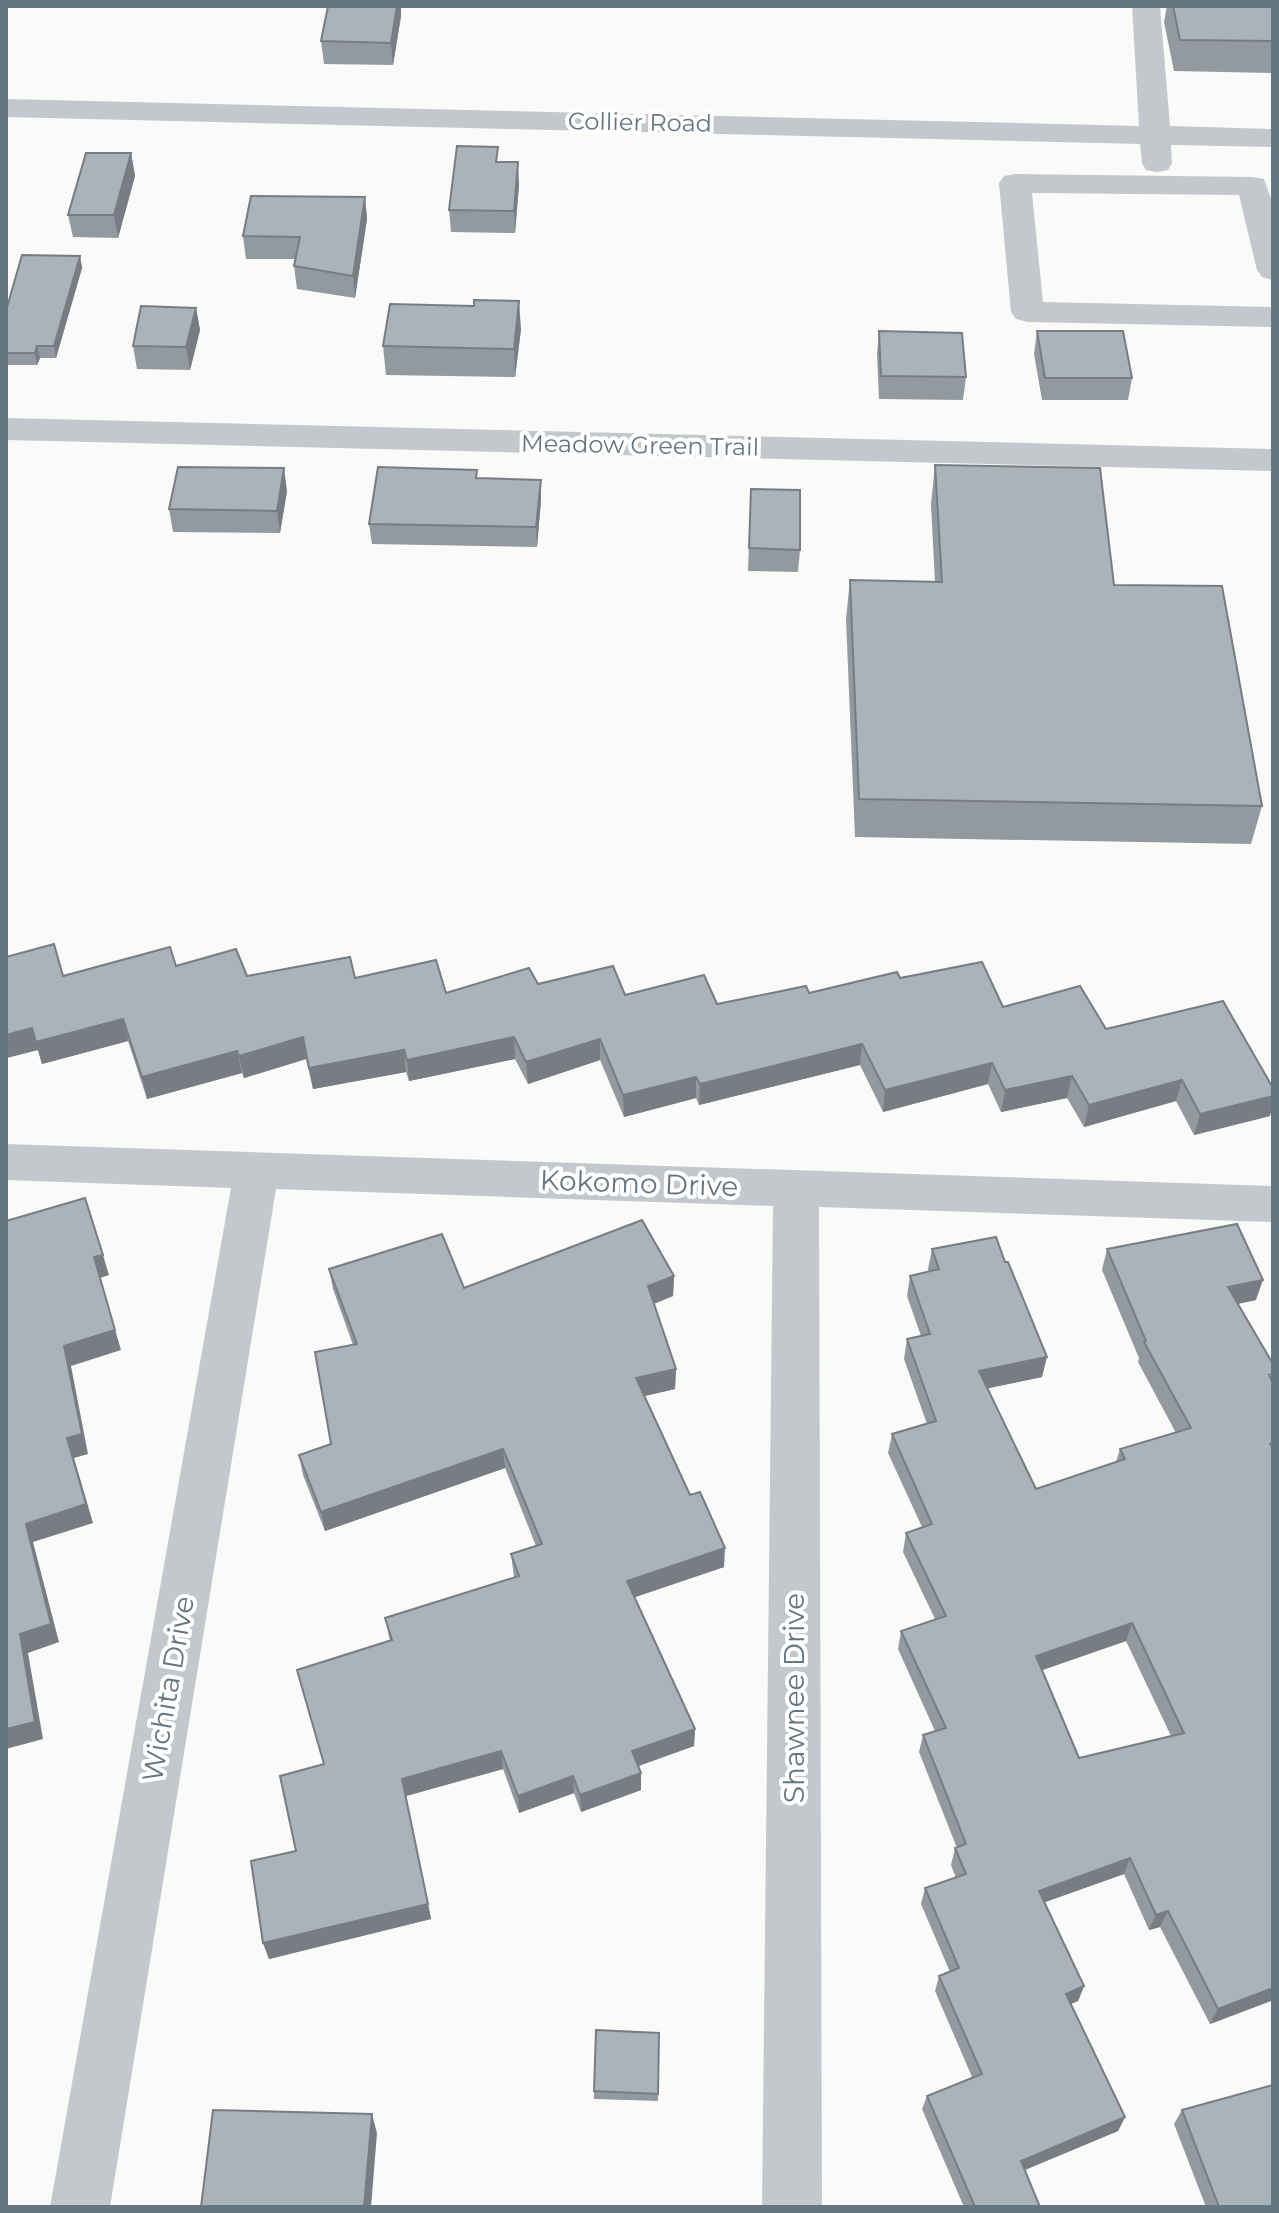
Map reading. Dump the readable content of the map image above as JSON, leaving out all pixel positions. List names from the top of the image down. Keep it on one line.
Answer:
{"streets":{"street":["Collier Road","Meadow Green Trail","Kokomo Drive","Wichita Drive","Shawnee Drive"]},"crossings":[["Kokomo Drive","Wichita Drive"],["Kokomo Drive","Shawnee Drive"]]}
